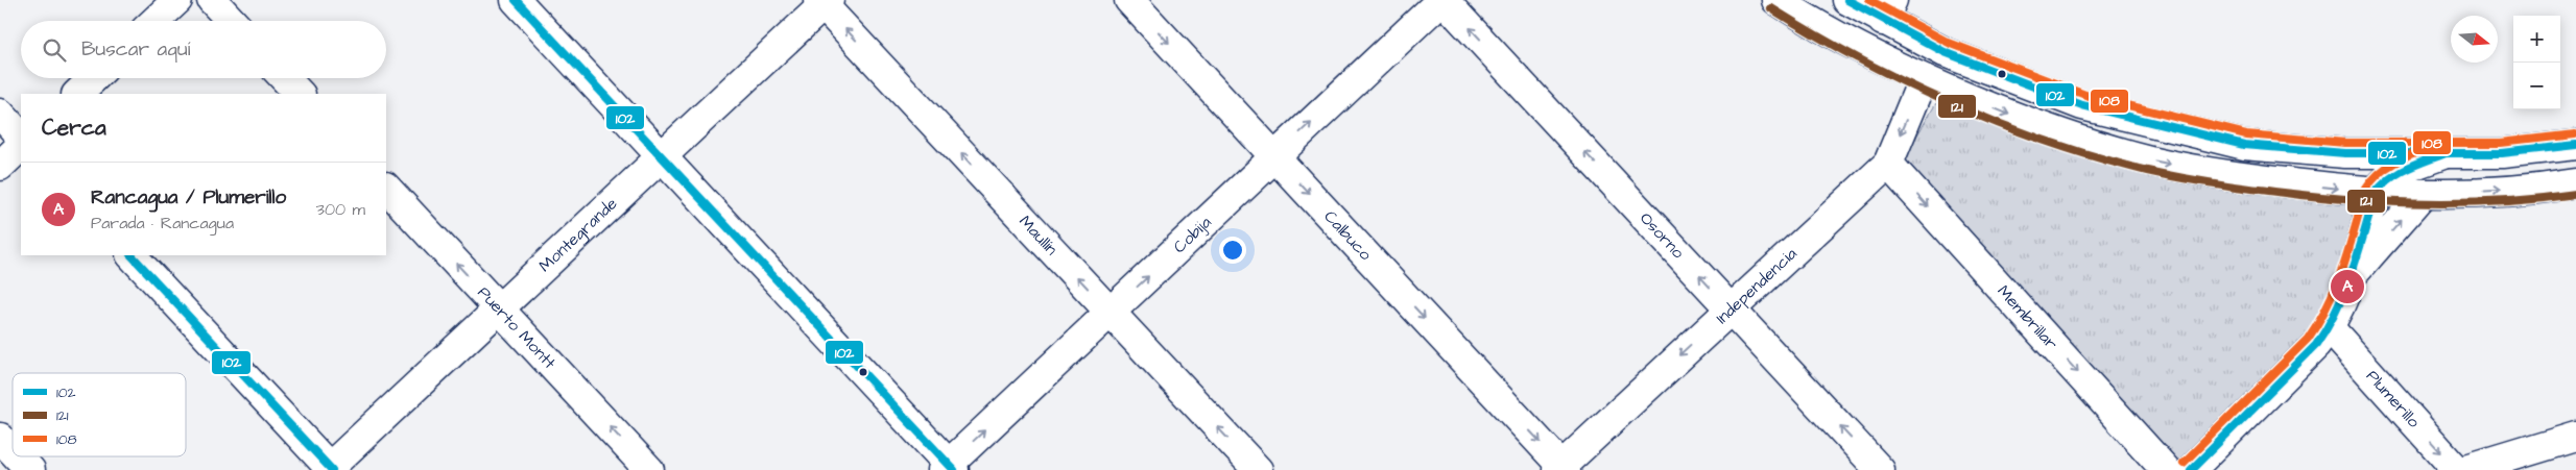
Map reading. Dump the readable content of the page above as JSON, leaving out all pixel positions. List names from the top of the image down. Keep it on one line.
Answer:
{"streets":{"street":["Calbuco","Montegrande","Maullín","Cobija","Osorno","Independencia","Membrillar","Puerto Montt","Plumerillo"]},"crossings":[["Calbuco","Cobija"],["Calbuco","Independencia"],["Montegrande","Maullín"],["Montegrande","Puerto Montt"],["Maullín","Cobija"],["Cobija","Osorno"],["Osorno","Independencia"],["Independencia","Membrillar"]],"one_way":["Calbuco","Cobija","Osorno","Independencia","Membrillar","Plumerillo"],"lines":["transit line 102","transit line 108","transit line 121"],"legend":["102","121","108"],"north":"right","page":{"map_buttons":["+","−"],"search":"Buscar aquí","heading":"Cerca","list":[{"mark":"A","name":"Rancagua / Plumerillo","note":"Parada · Rancagua","value":"300 m"}],"pins":"A"}}
